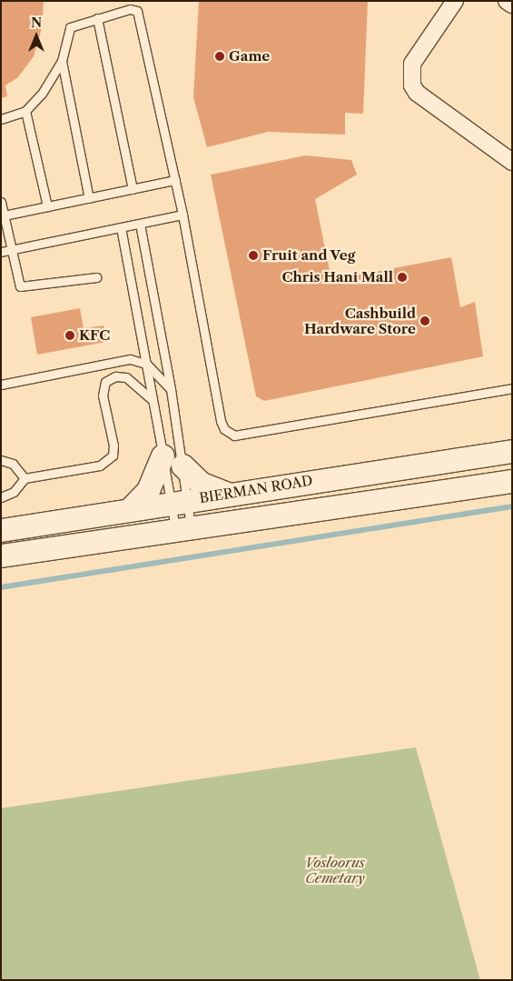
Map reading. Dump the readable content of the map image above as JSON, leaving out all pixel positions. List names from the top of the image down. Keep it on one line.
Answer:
{"streets":{"main road":["BIERMAN ROAD"]},"parks":["Vosloorus Cemetary"],"places":["Game","Fruit and Veg","Chris Hani Mall","Cashbuild Hardware Store","KFC"],"north":"top"}
